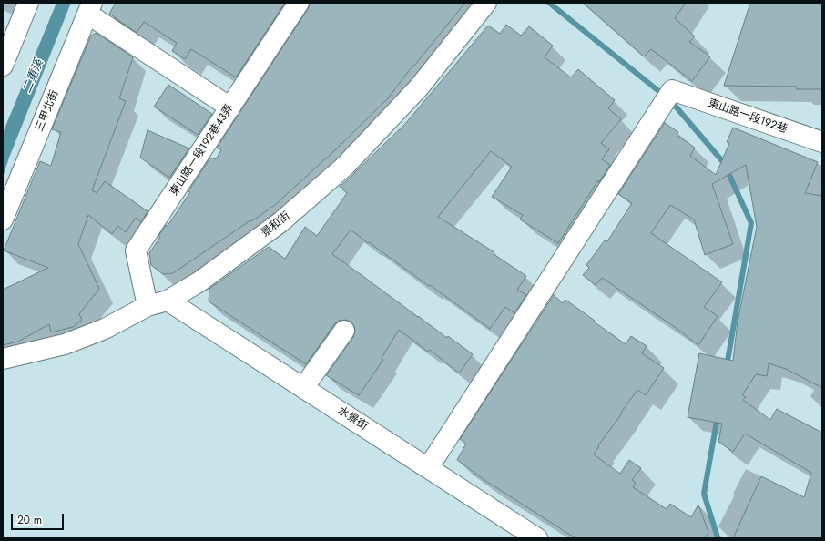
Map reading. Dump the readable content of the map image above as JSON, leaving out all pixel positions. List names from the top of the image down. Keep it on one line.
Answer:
{"streets":{"street":["三甲北街","東山路一段192巷","東山路一段192巷43弄","景和街","水景街"]},"crossings":[["東山路一段192巷","水景街"],["東山路一段192巷43弄","景和街"],["景和街","水景街"]],"water":["二重溪"],"scale_bar":"20 m"}
